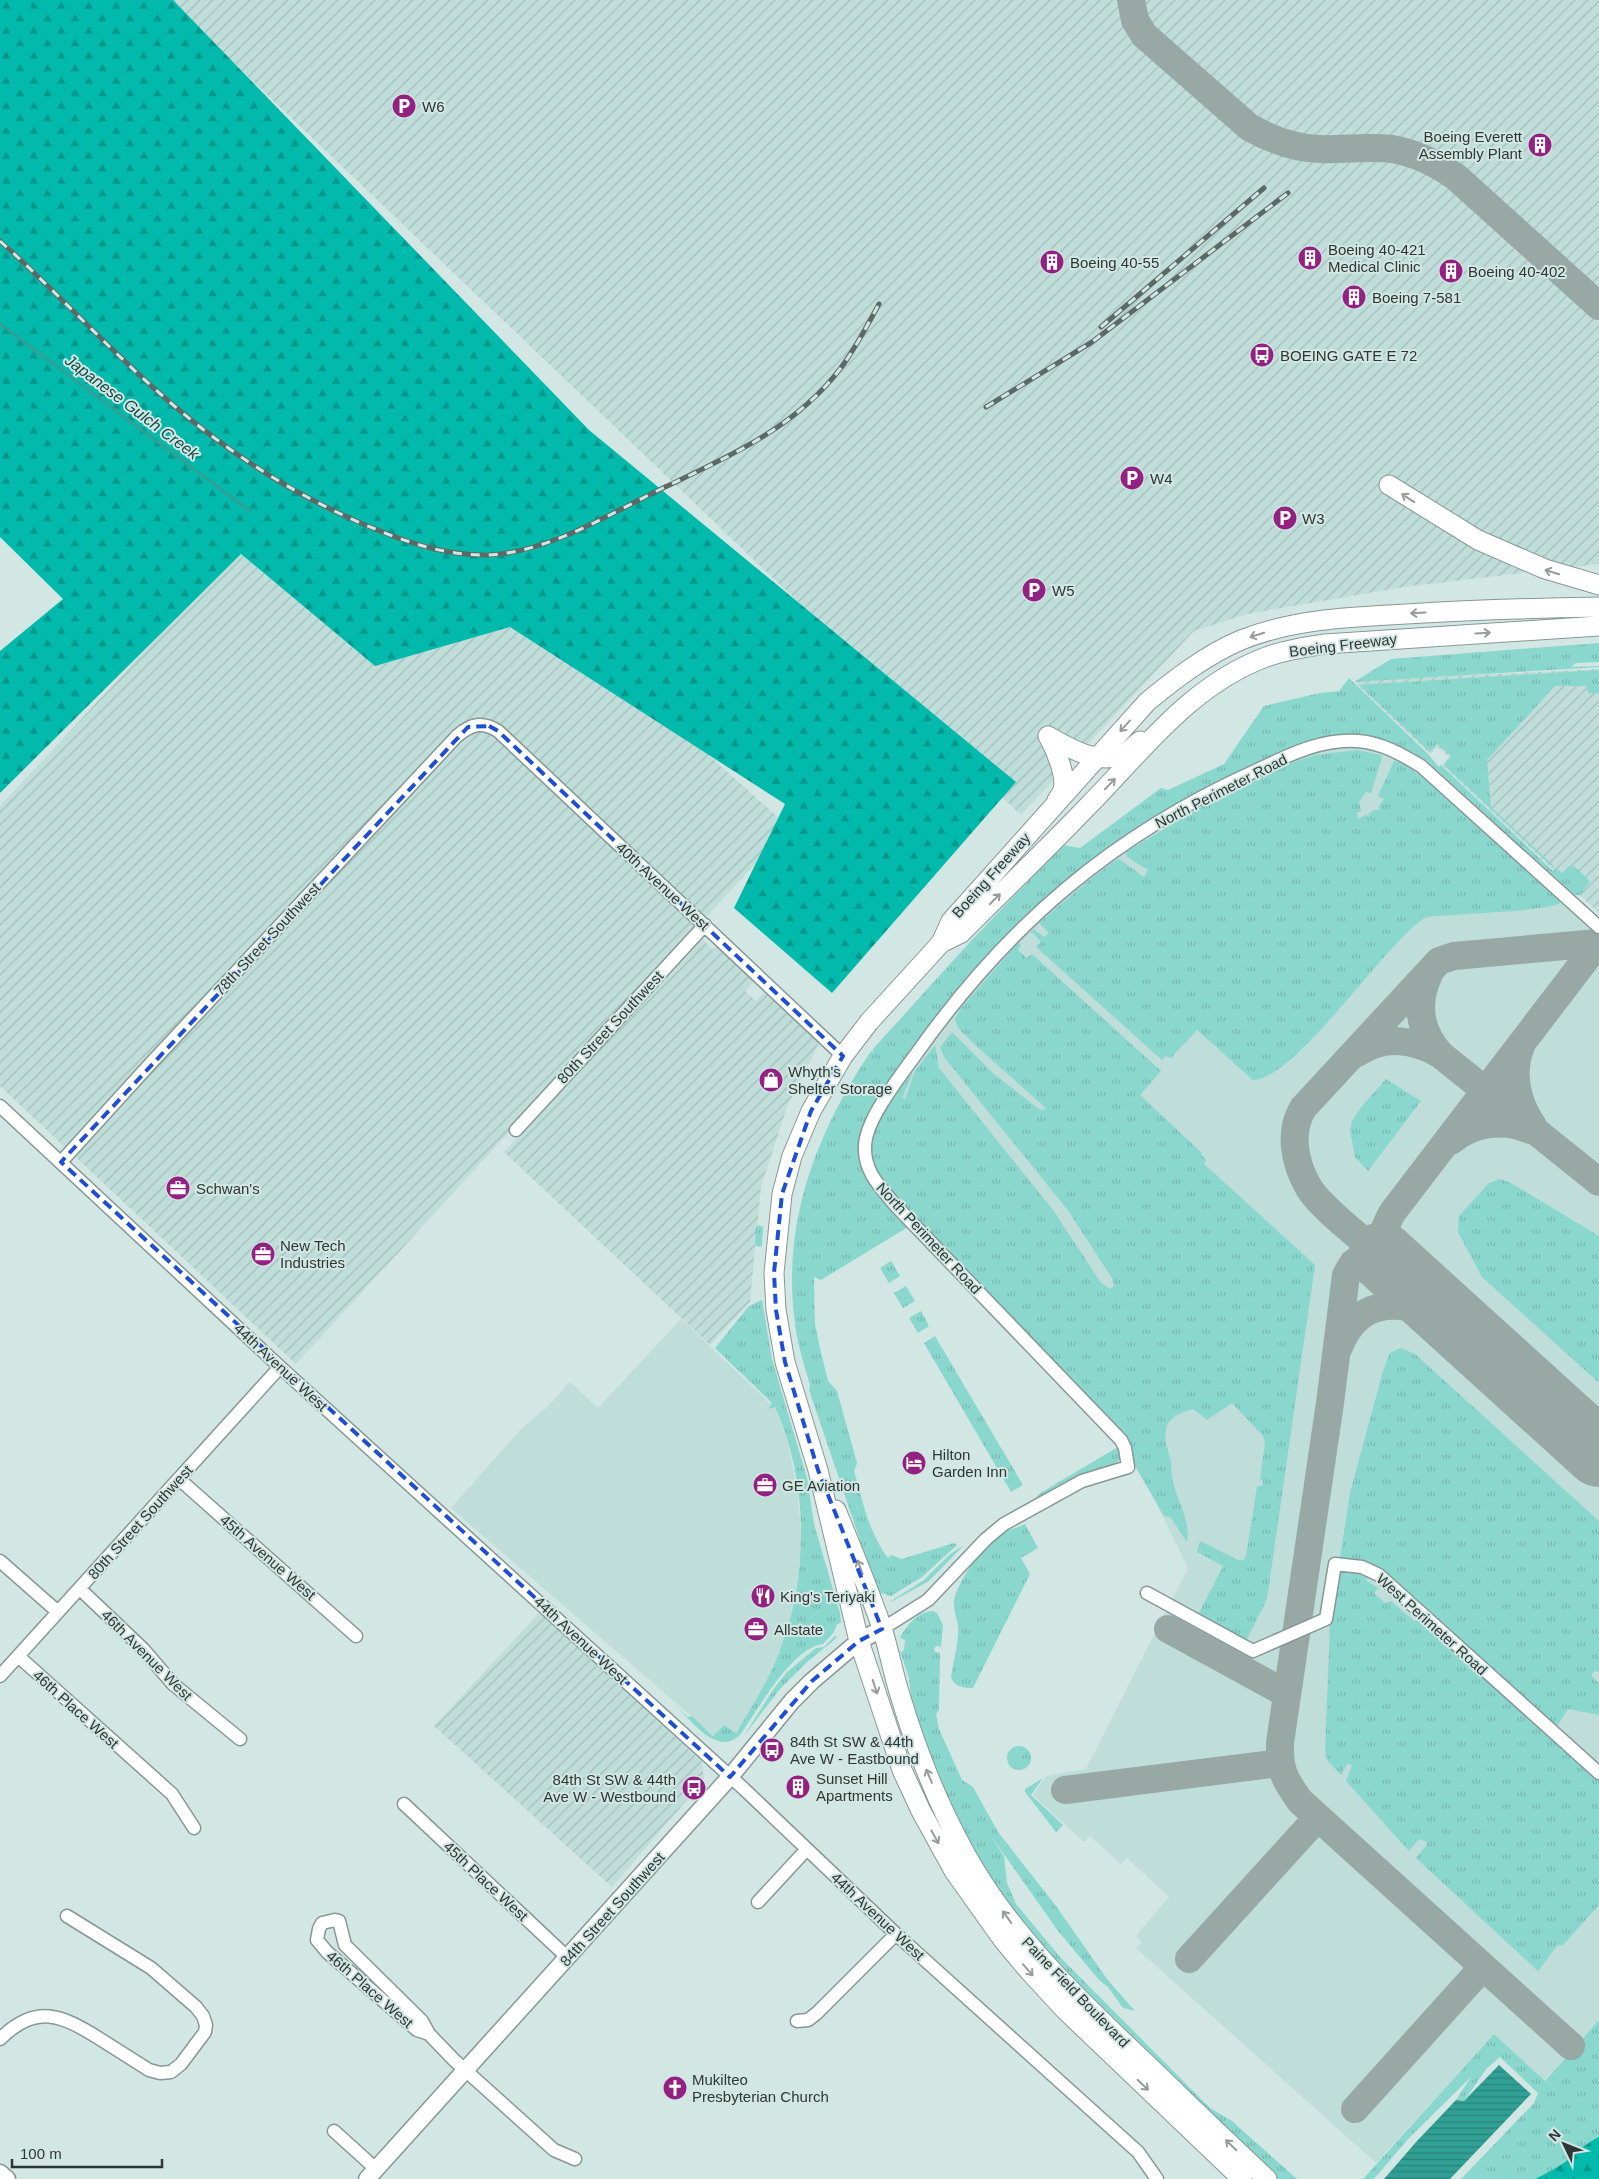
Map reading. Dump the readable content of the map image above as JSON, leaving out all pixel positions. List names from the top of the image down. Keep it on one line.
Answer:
{"streets":{"highway":["Boeing Freeway","Paine Field Boulevard"],"main road":["84th Street Southwest"],"street":["North Perimeter Road","40th Avenue West","78th Street Southwest","80th Street Southwest","44th Avenue West","45th Avenue West","West Perimeter Road","46th Avenue West","46th Place West","45th Place West"]},"crossings":[["North Perimeter Road","84th Street Southwest"],["40th Avenue West","78th Street Southwest"],["40th Avenue West","80th Street Southwest"],["78th Street Southwest","44th Avenue West"],["80th Street Southwest","44th Avenue West"],["80th Street Southwest","45th Avenue West"],["80th Street Southwest","46th Avenue West"],["80th Street Southwest","46th Place West"],["44th Avenue West","84th Street Southwest"],["46th Place West","84th Street Southwest"],["45th Place West","84th Street Southwest"],["84th Street Southwest","Paine Field Boulevard"]],"water":["Japanese Gulch Creek"],"places":{"parking":["W6","W4","W3","W5"],"building":["Boeing Everett Assembly Plant","Boeing 40-421 Medical Clinic","Boeing 40-55","Boeing 40-402","Boeing 7-581","Sunset Hill Apartments"],"bus stop":["BOEING GATE E 72","84th St SW & 44th Ave W - Eastbound","84th St SW & 44th Ave W - Westbound"],"shop":["Whyth's Shelter Storage"],"office":["Schwan's","New Tech Industries","GE Aviation","Allstate"],"hotel":["Hilton Garden Inn"],"restaurant":["King's Teriyaki"],"church":["Mukilteo Presbyterian Church"]},"scale_bar":"100 m","north":"top left"}
